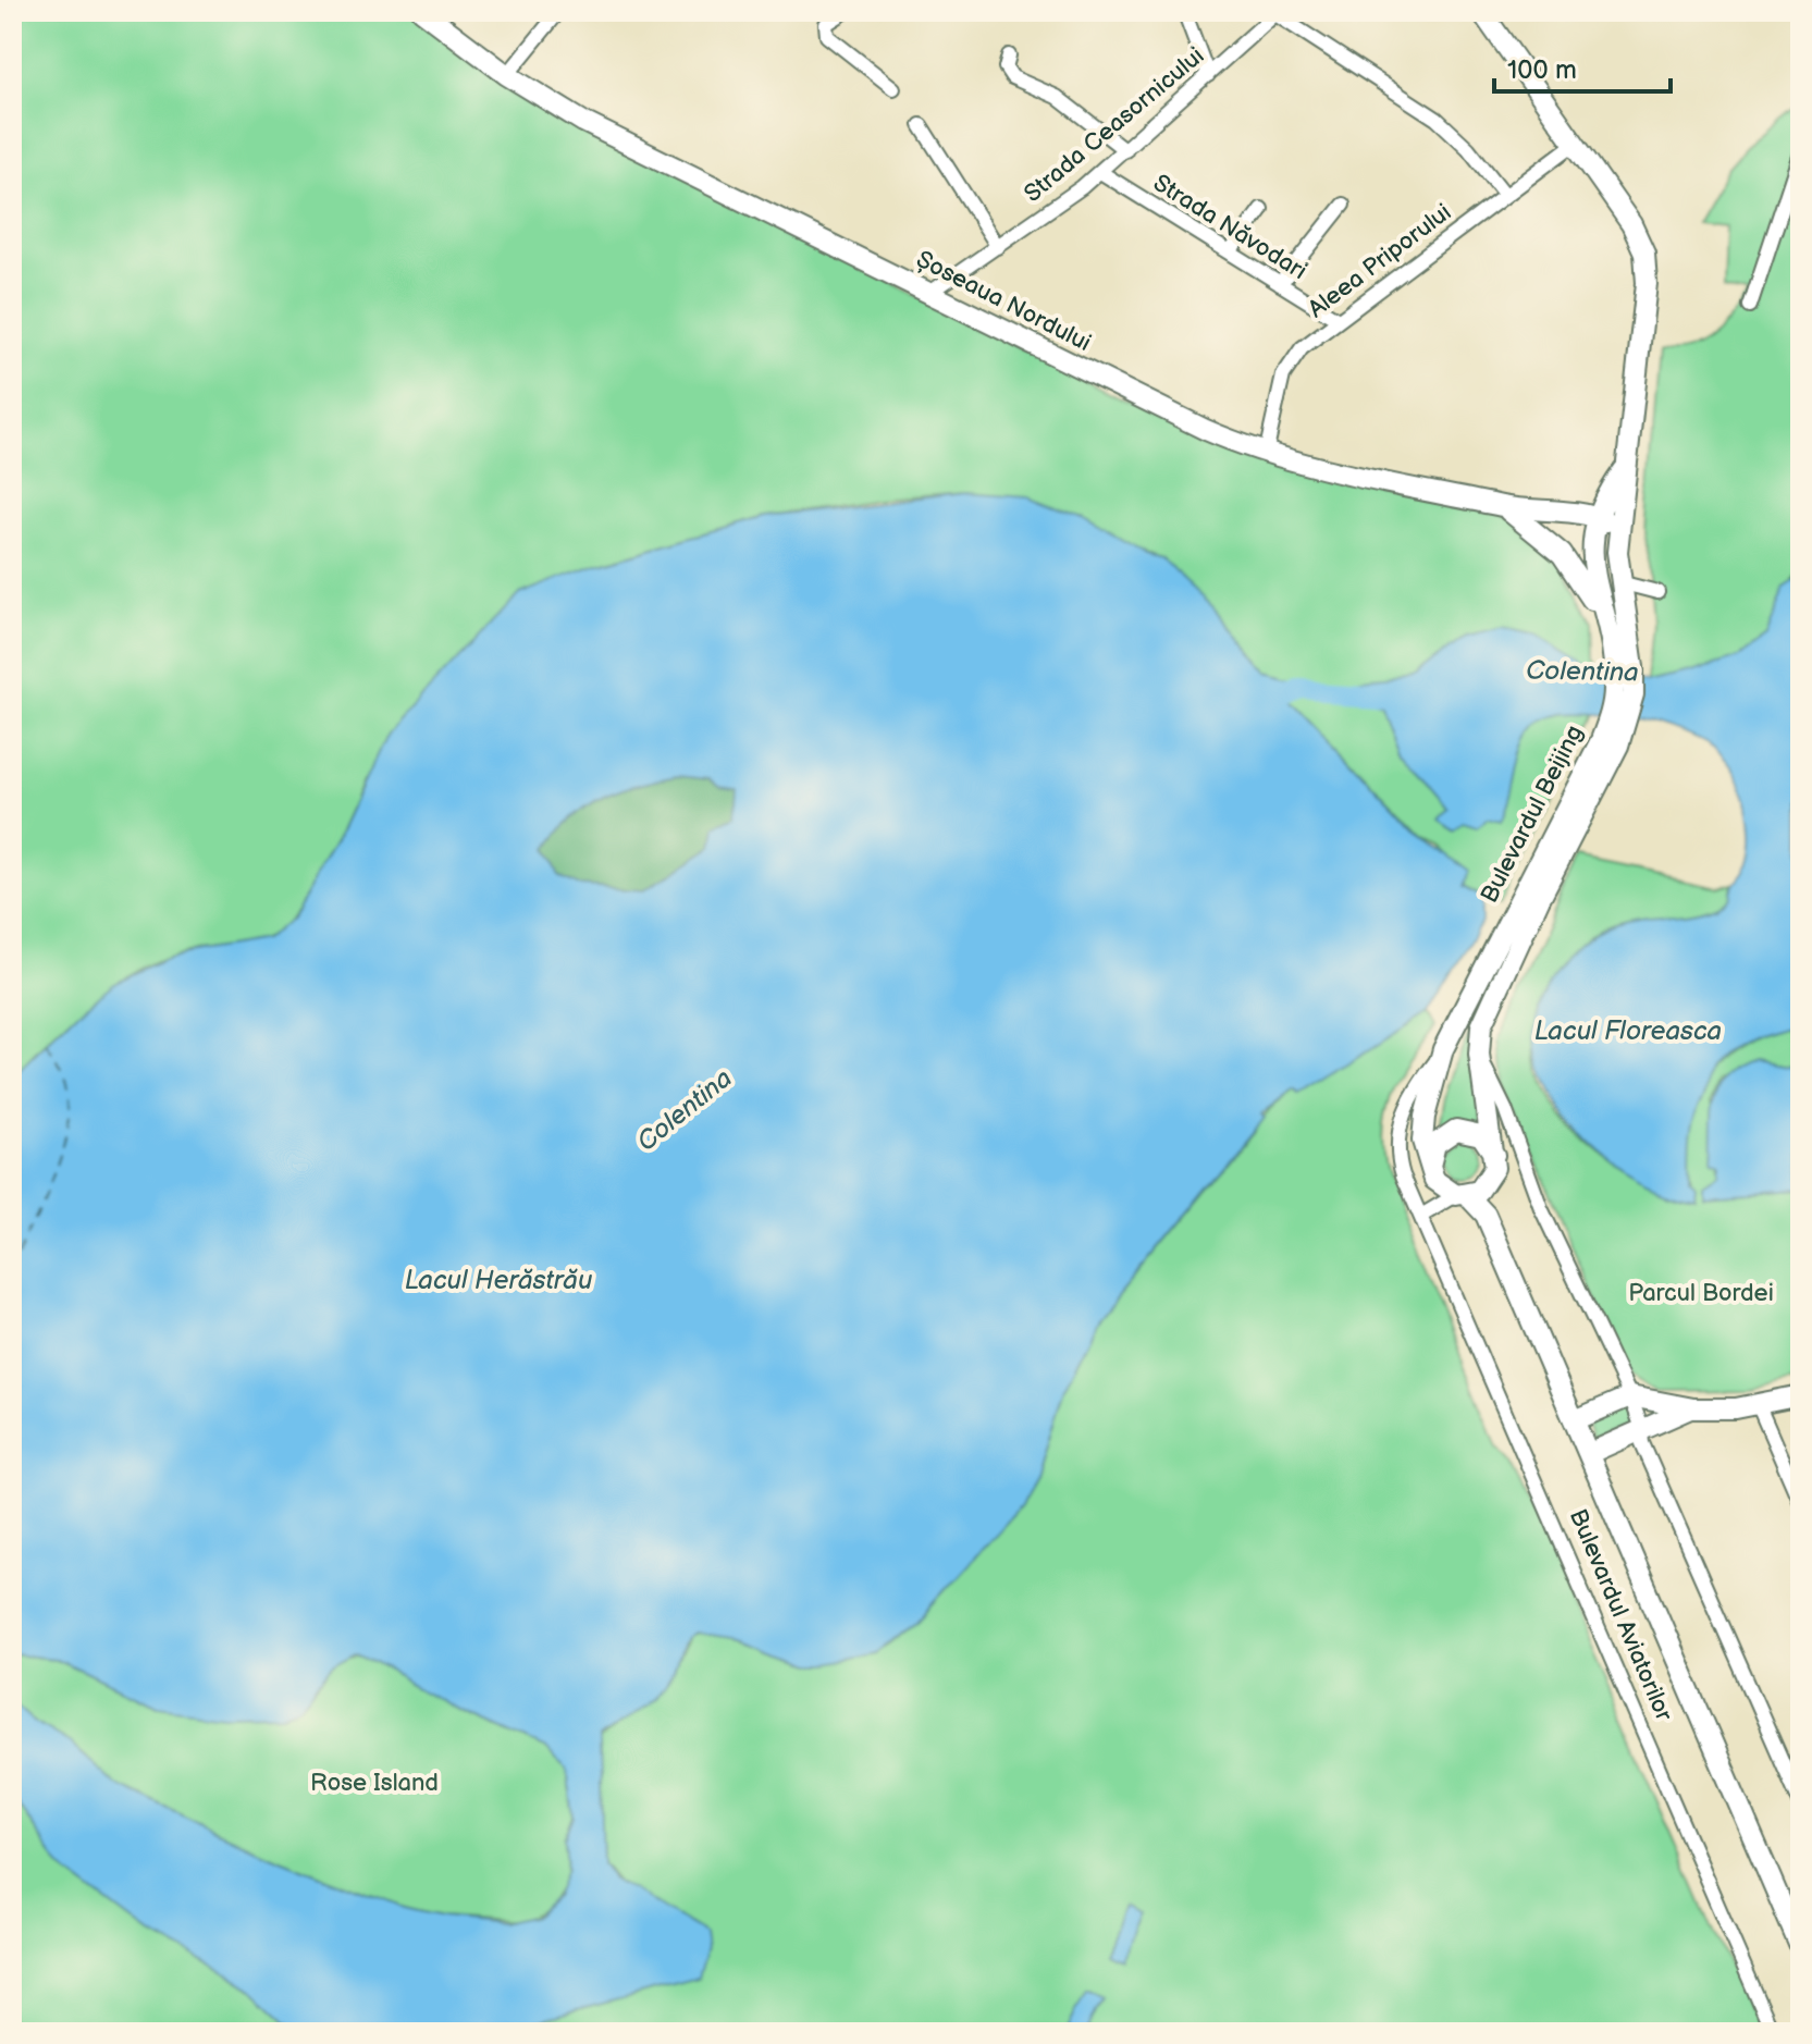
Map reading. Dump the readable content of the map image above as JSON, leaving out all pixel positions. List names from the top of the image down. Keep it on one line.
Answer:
{"streets":{"main road":["Șoseaua Nordului","Bulevardul Beijing","Bulevardul Aviatorilor"],"street":["Strada Ceasornicului","Strada Năvodari","Aleea Priporului"]},"crossings":[["Strada Ceasornicului","Strada Năvodari"],["Strada Ceasornicului","Șoseaua Nordului"],["Strada Năvodari","Aleea Priporului"],["Aleea Priporului","Șoseaua Nordului"],["Șoseaua Nordului","Bulevardul Beijing"],["Bulevardul Beijing","Bulevardul Aviatorilor"]],"water":["Colentina","Lacul Floreasca","Lacul Herăstrău"],"parks":["Parcul Bordei","Rose Island"],"scale_bar":"100 m"}
